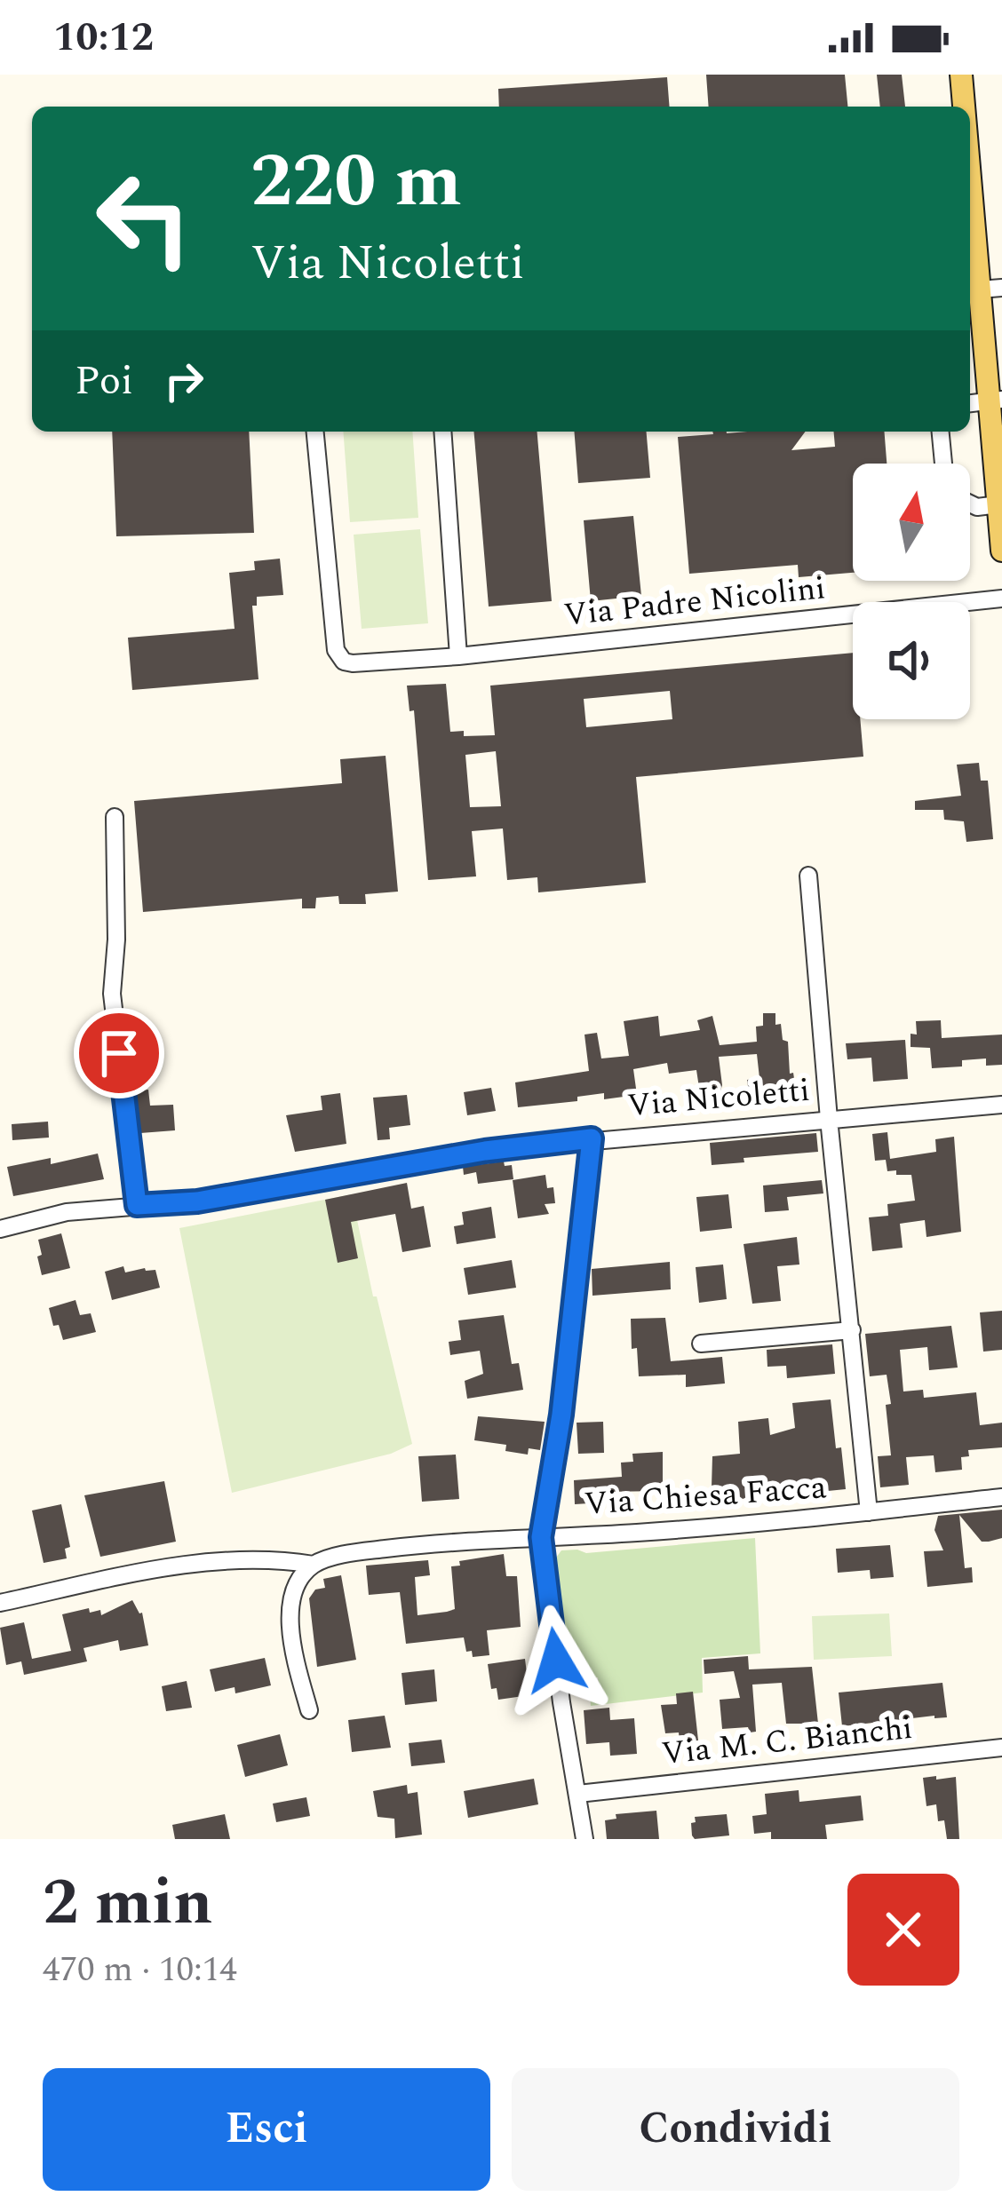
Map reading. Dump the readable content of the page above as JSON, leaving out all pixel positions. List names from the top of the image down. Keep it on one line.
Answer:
{"streets":{"street":["Via Padre Nicolini","Via Nicoletti","Via Chiesa Facca","Via M. C. Bianchi"]},"north":"top","page":{"status":"10:12","turn":["220 m","Via Nicoletti"],"then":"Poi","heading":["2 min","470 m · 10:14"],"buttons":["Esci","Condividi"]}}
